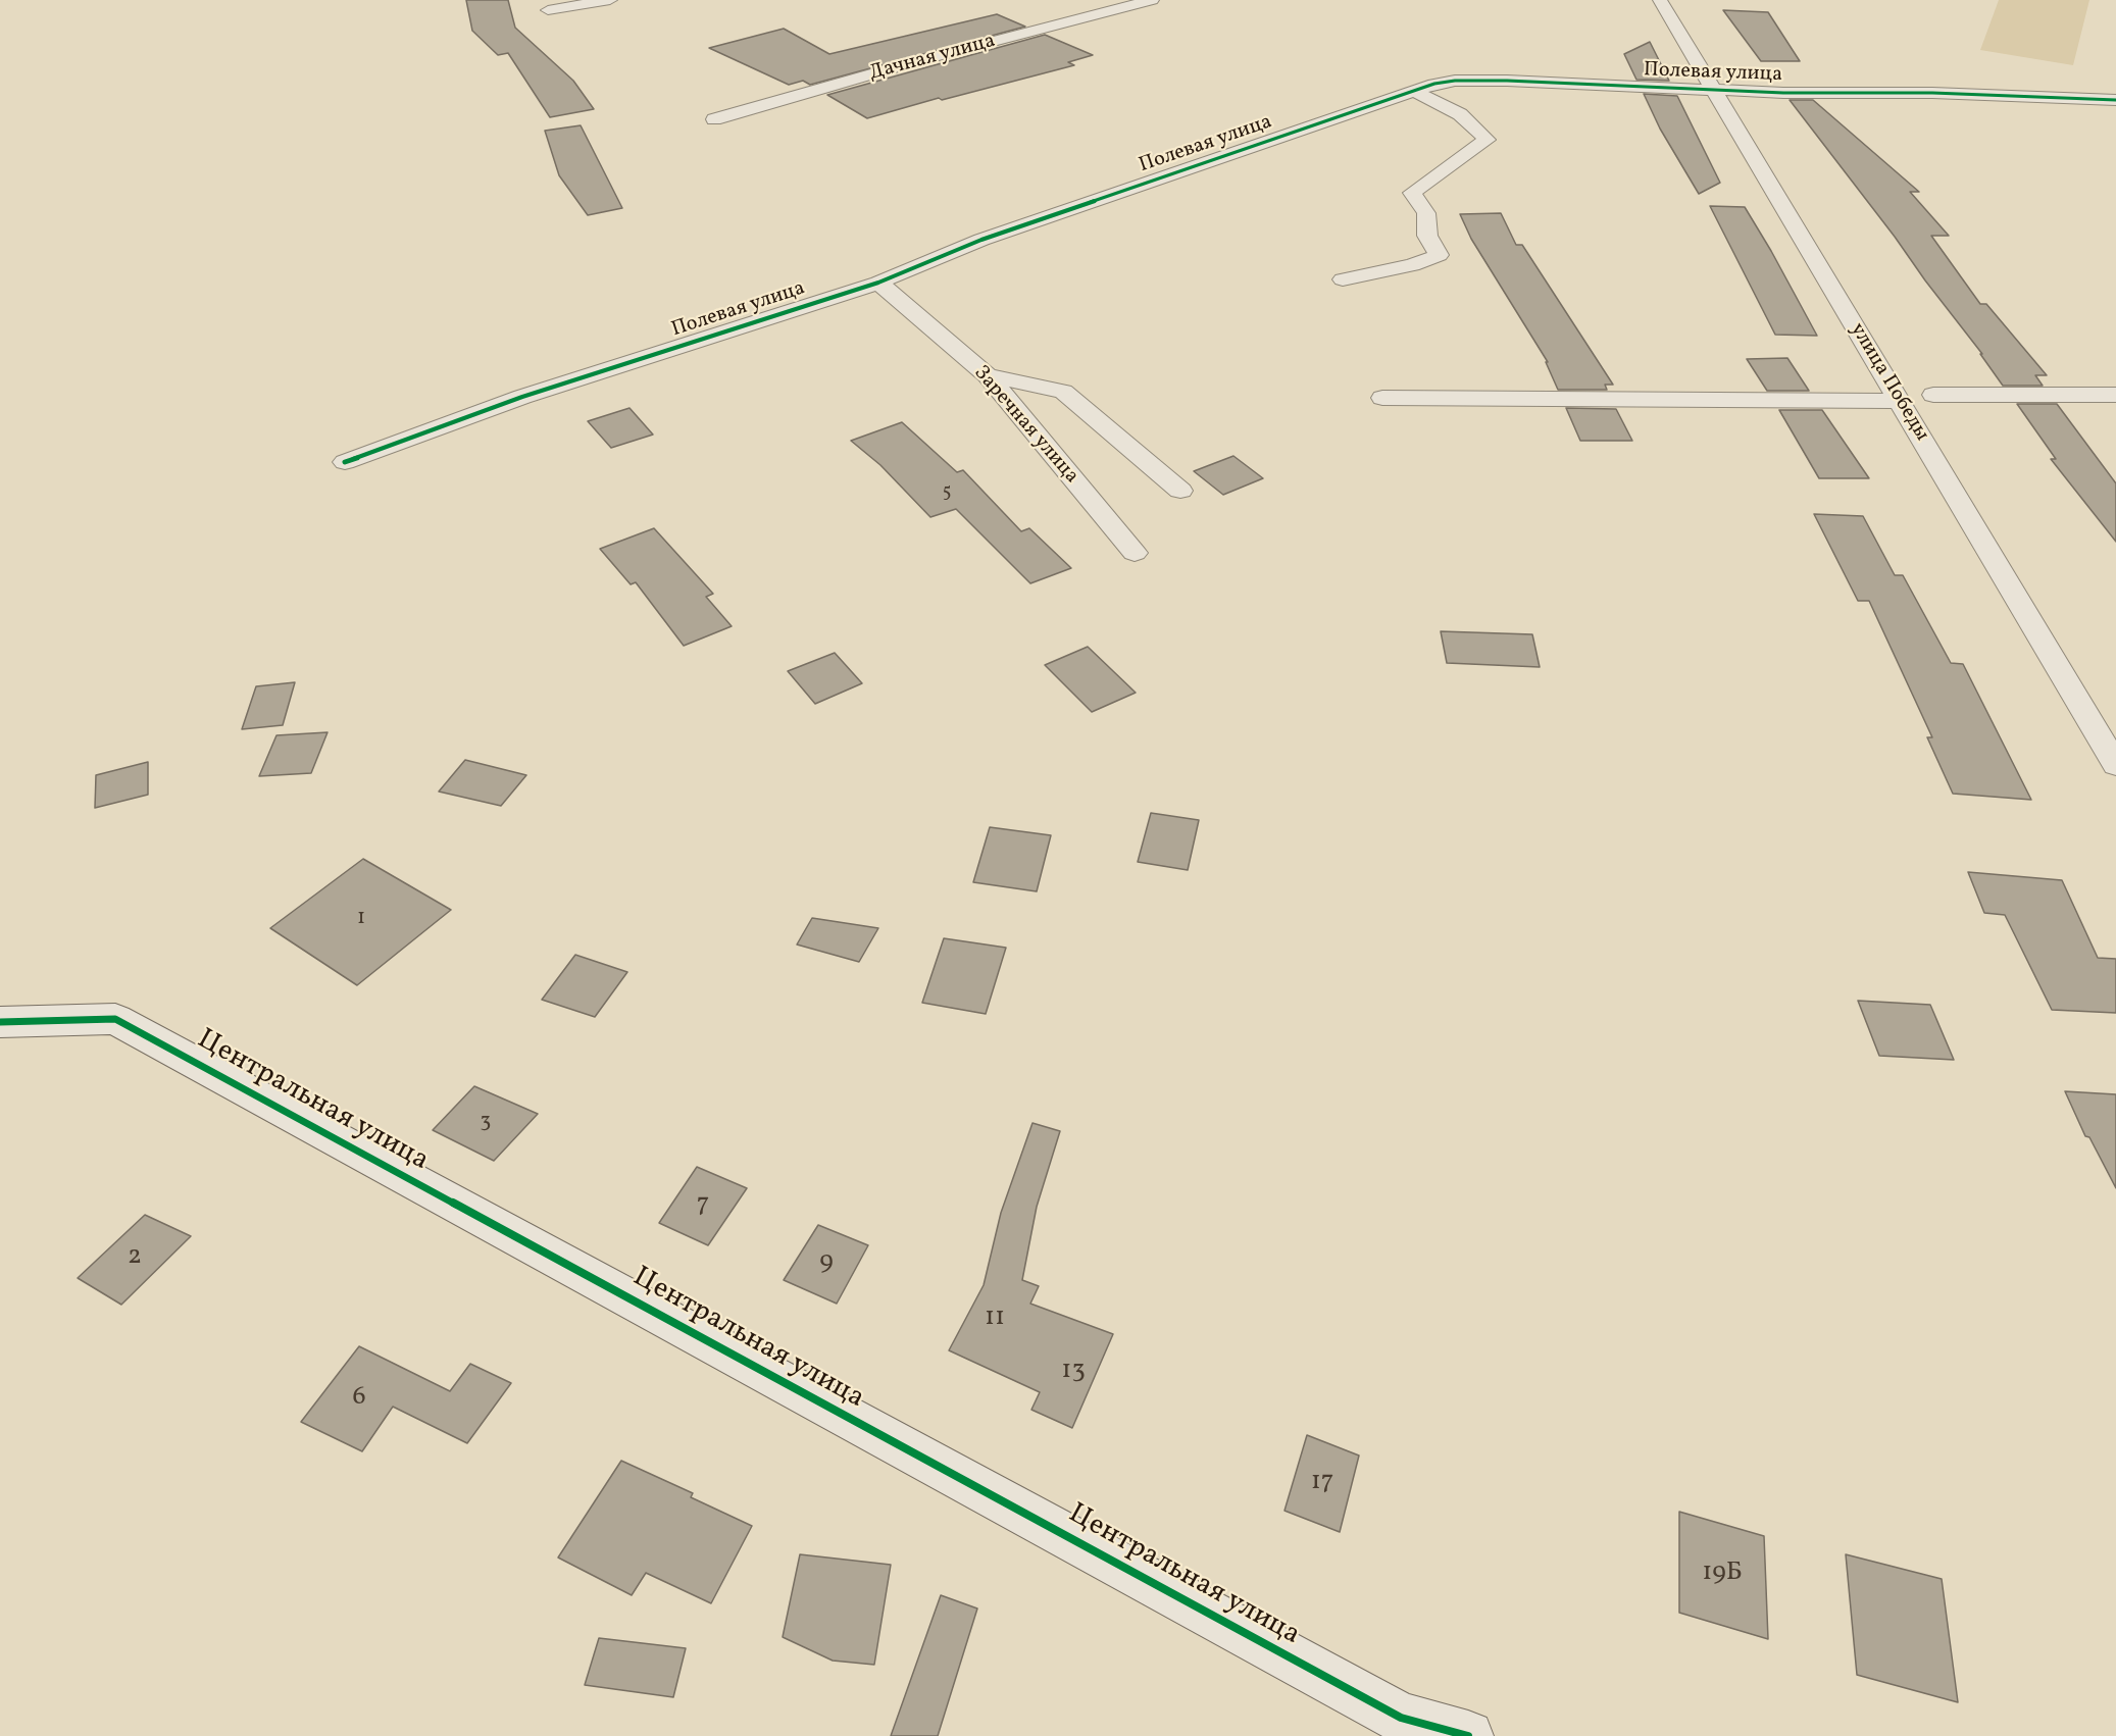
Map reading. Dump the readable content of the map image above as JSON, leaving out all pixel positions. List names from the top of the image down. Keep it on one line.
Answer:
{"streets":{"street":["Дачная улица","Полевая улица","улица Победы","Заречная улица","Центральная улица"]},"crossings":[["Полевая улица","улица Победы"],["Полевая улица","Заречная улица"]],"house_numbers":["5","1","3","7","2","9","11","13","6","17","19Б"]}
